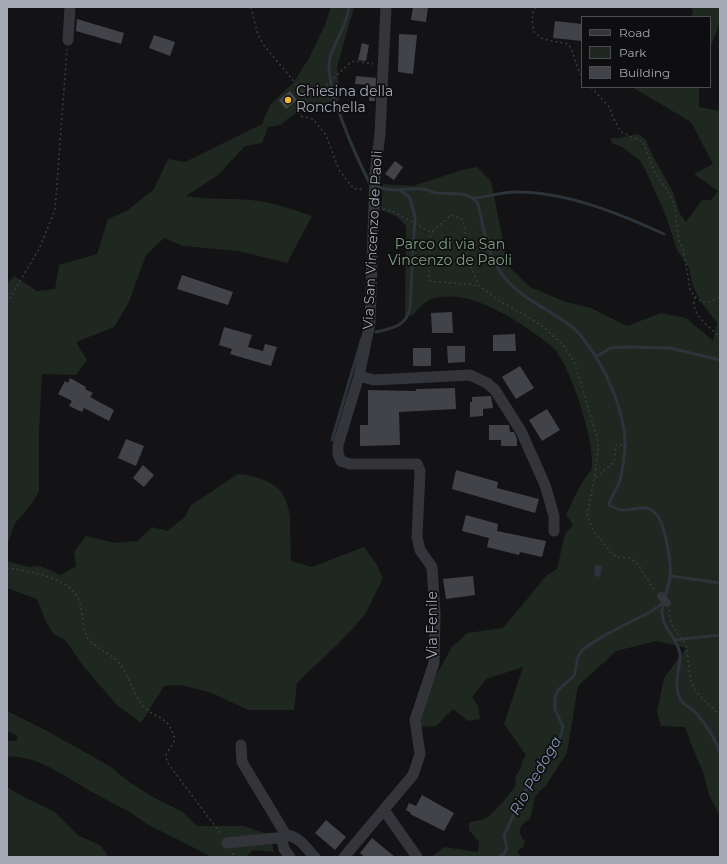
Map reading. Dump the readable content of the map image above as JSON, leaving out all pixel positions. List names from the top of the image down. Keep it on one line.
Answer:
{"streets":{"street":["Via San Vincenzo de Paoli","Via Fenile"]},"crossings":[["Via San Vincenzo de Paoli","Via Fenile"]],"water":["Rio Pedoga"],"parks":["Parco di via San Vincenzo de Paoli"],"places":["Chiesina della Ronchella"],"legend":["Road","Park","Building"]}
